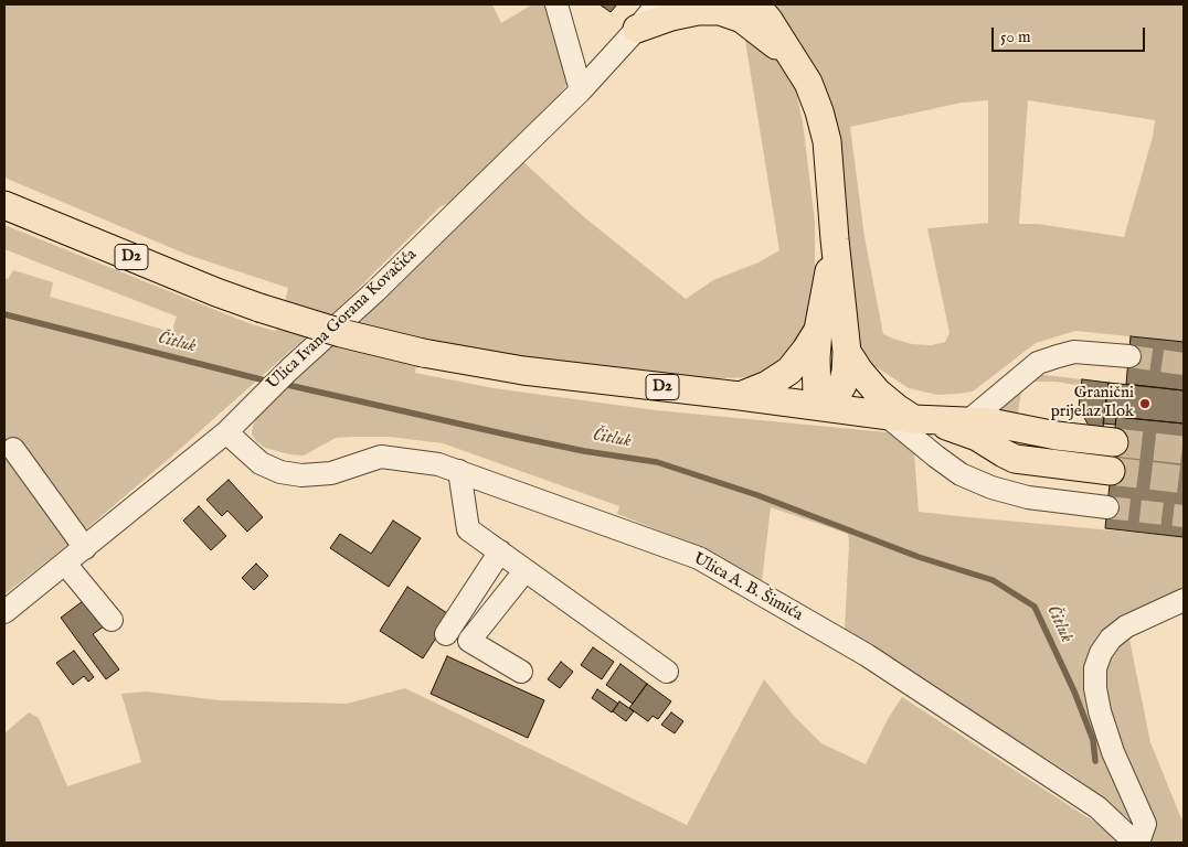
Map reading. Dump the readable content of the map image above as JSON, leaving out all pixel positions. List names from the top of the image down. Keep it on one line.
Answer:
{"streets":{"main road":["D2"],"street":["Ulica Ivana Gorana Kovačića","Ulica A. B. Šimića"]},"crossings":[["Ulica Ivana Gorana Kovačića","Ulica A. B. Šimića"]],"water":["Čitluk"],"places":["Granični prijelaz Ilok"],"scale_bar":"50 m"}
